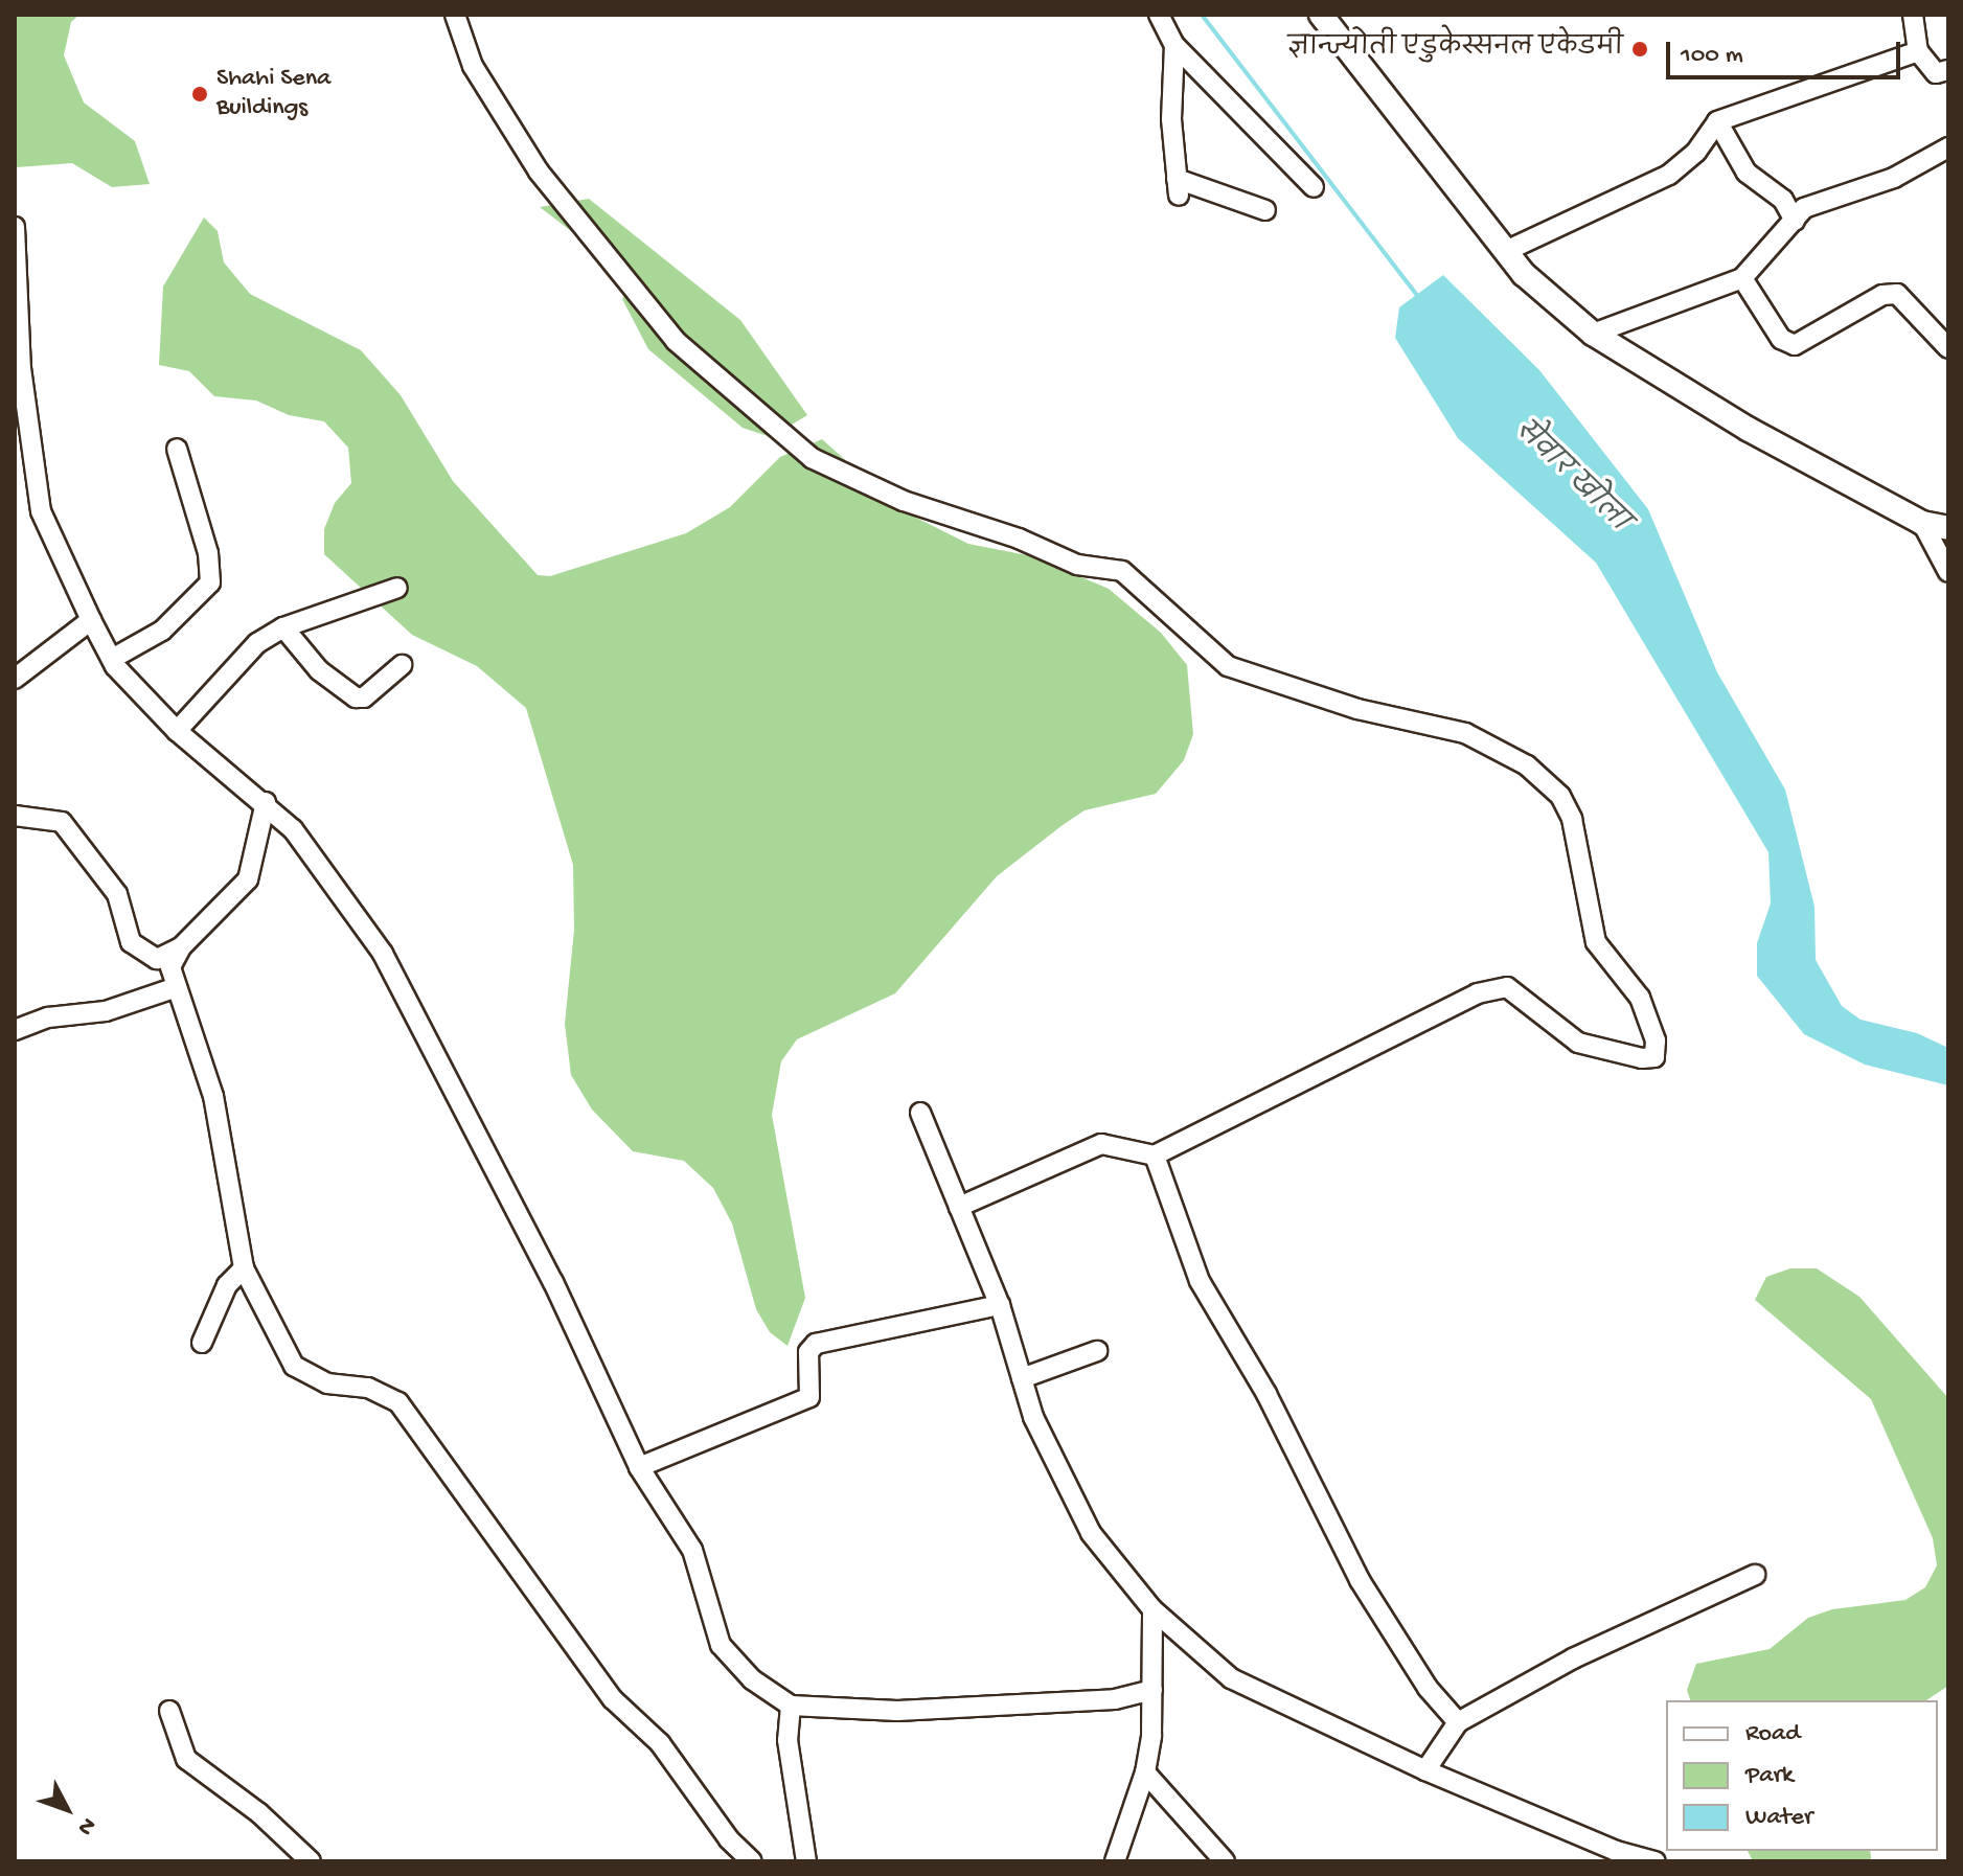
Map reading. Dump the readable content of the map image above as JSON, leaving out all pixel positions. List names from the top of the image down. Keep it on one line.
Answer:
{"water":["सेवार खोला"],"places":["ज्ञान्ज्योती एडुकेस्सनल एकेडमी","Shahi Sena Buildings"],"legend":["Road","Park","Water"],"scale_bar":"100 m","north":"bottom right"}
